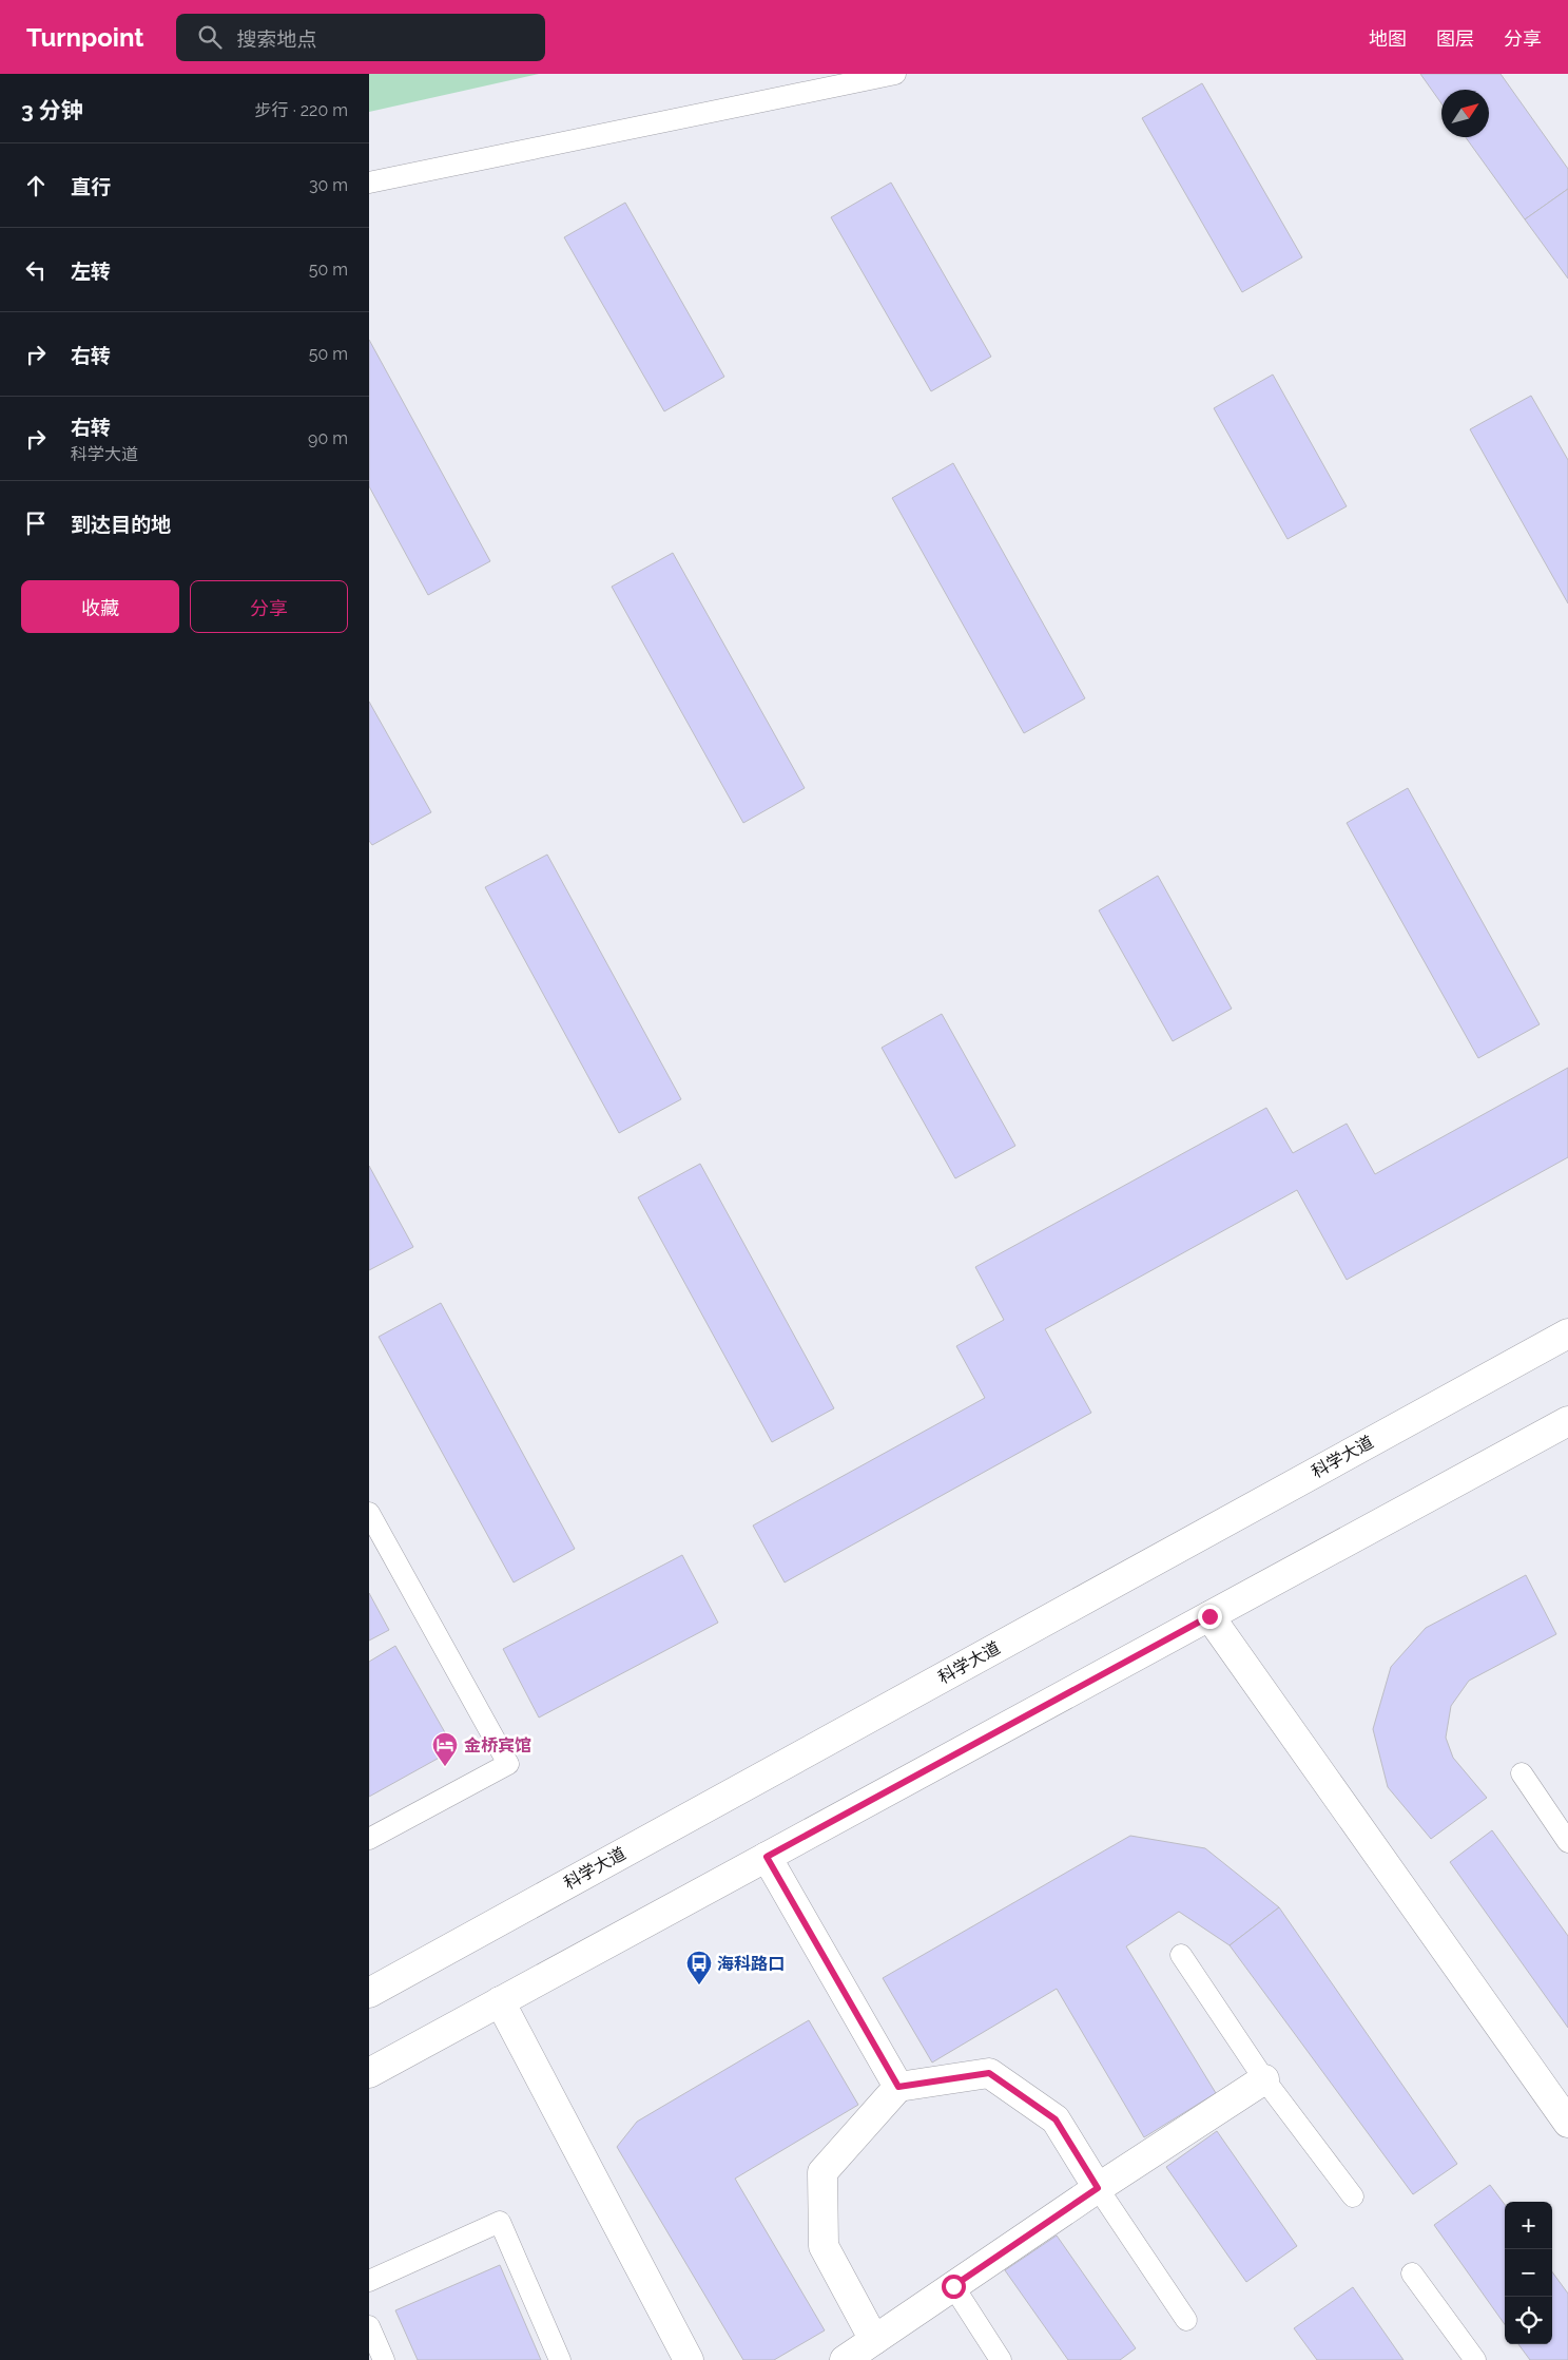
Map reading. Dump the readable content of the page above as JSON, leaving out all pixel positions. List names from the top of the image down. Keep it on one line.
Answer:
{"streets":{"main road":["科学大道"]},"places":{"hotel":["金桥宾馆"],"bus stop":["海科路口"]},"north":"top right","page":{"header":"Turnpoint","search":"搜索地点","nav":["地图","图层","分享"],"heading":["3 分钟","步行 · 220 m"],"list":[["直行","30 m"],["左转","50 m"],["右转","50 m"],["右转","科学大道","90 m"],"到达目的地"],"buttons":["收藏","分享"],"map_buttons":["+","−"]}}
